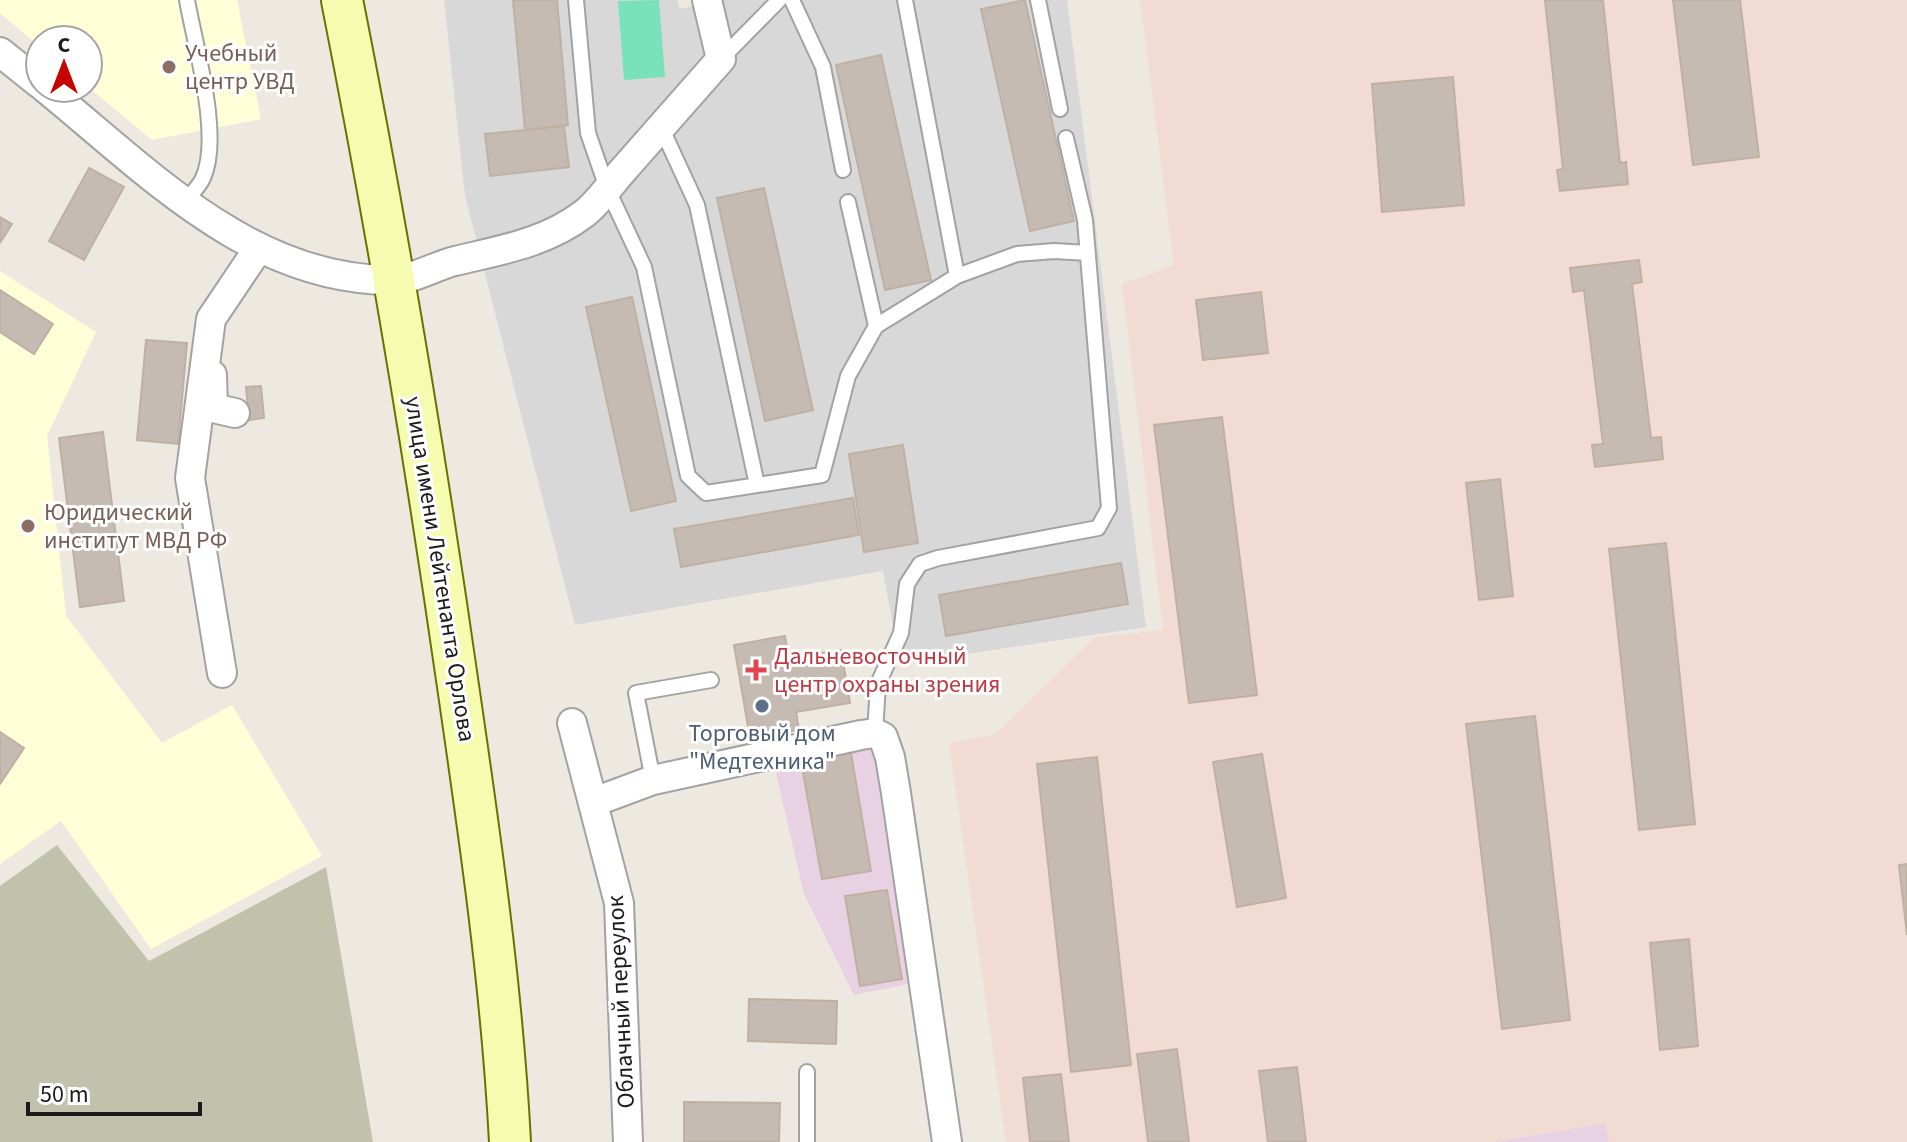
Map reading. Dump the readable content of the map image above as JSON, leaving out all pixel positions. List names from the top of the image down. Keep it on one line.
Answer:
{"streets":{"main road":["улица имени Лейтенанта Орлова"],"street":["Облачный переулок"]},"places":{"other":["Учебный центр УВД","Юридический институт МВД РФ","Торговый дом \"Медтехника\""],"health":["Дальневосточный центр охраны зрения"]},"scale_bar":"50 m","north":"top"}
